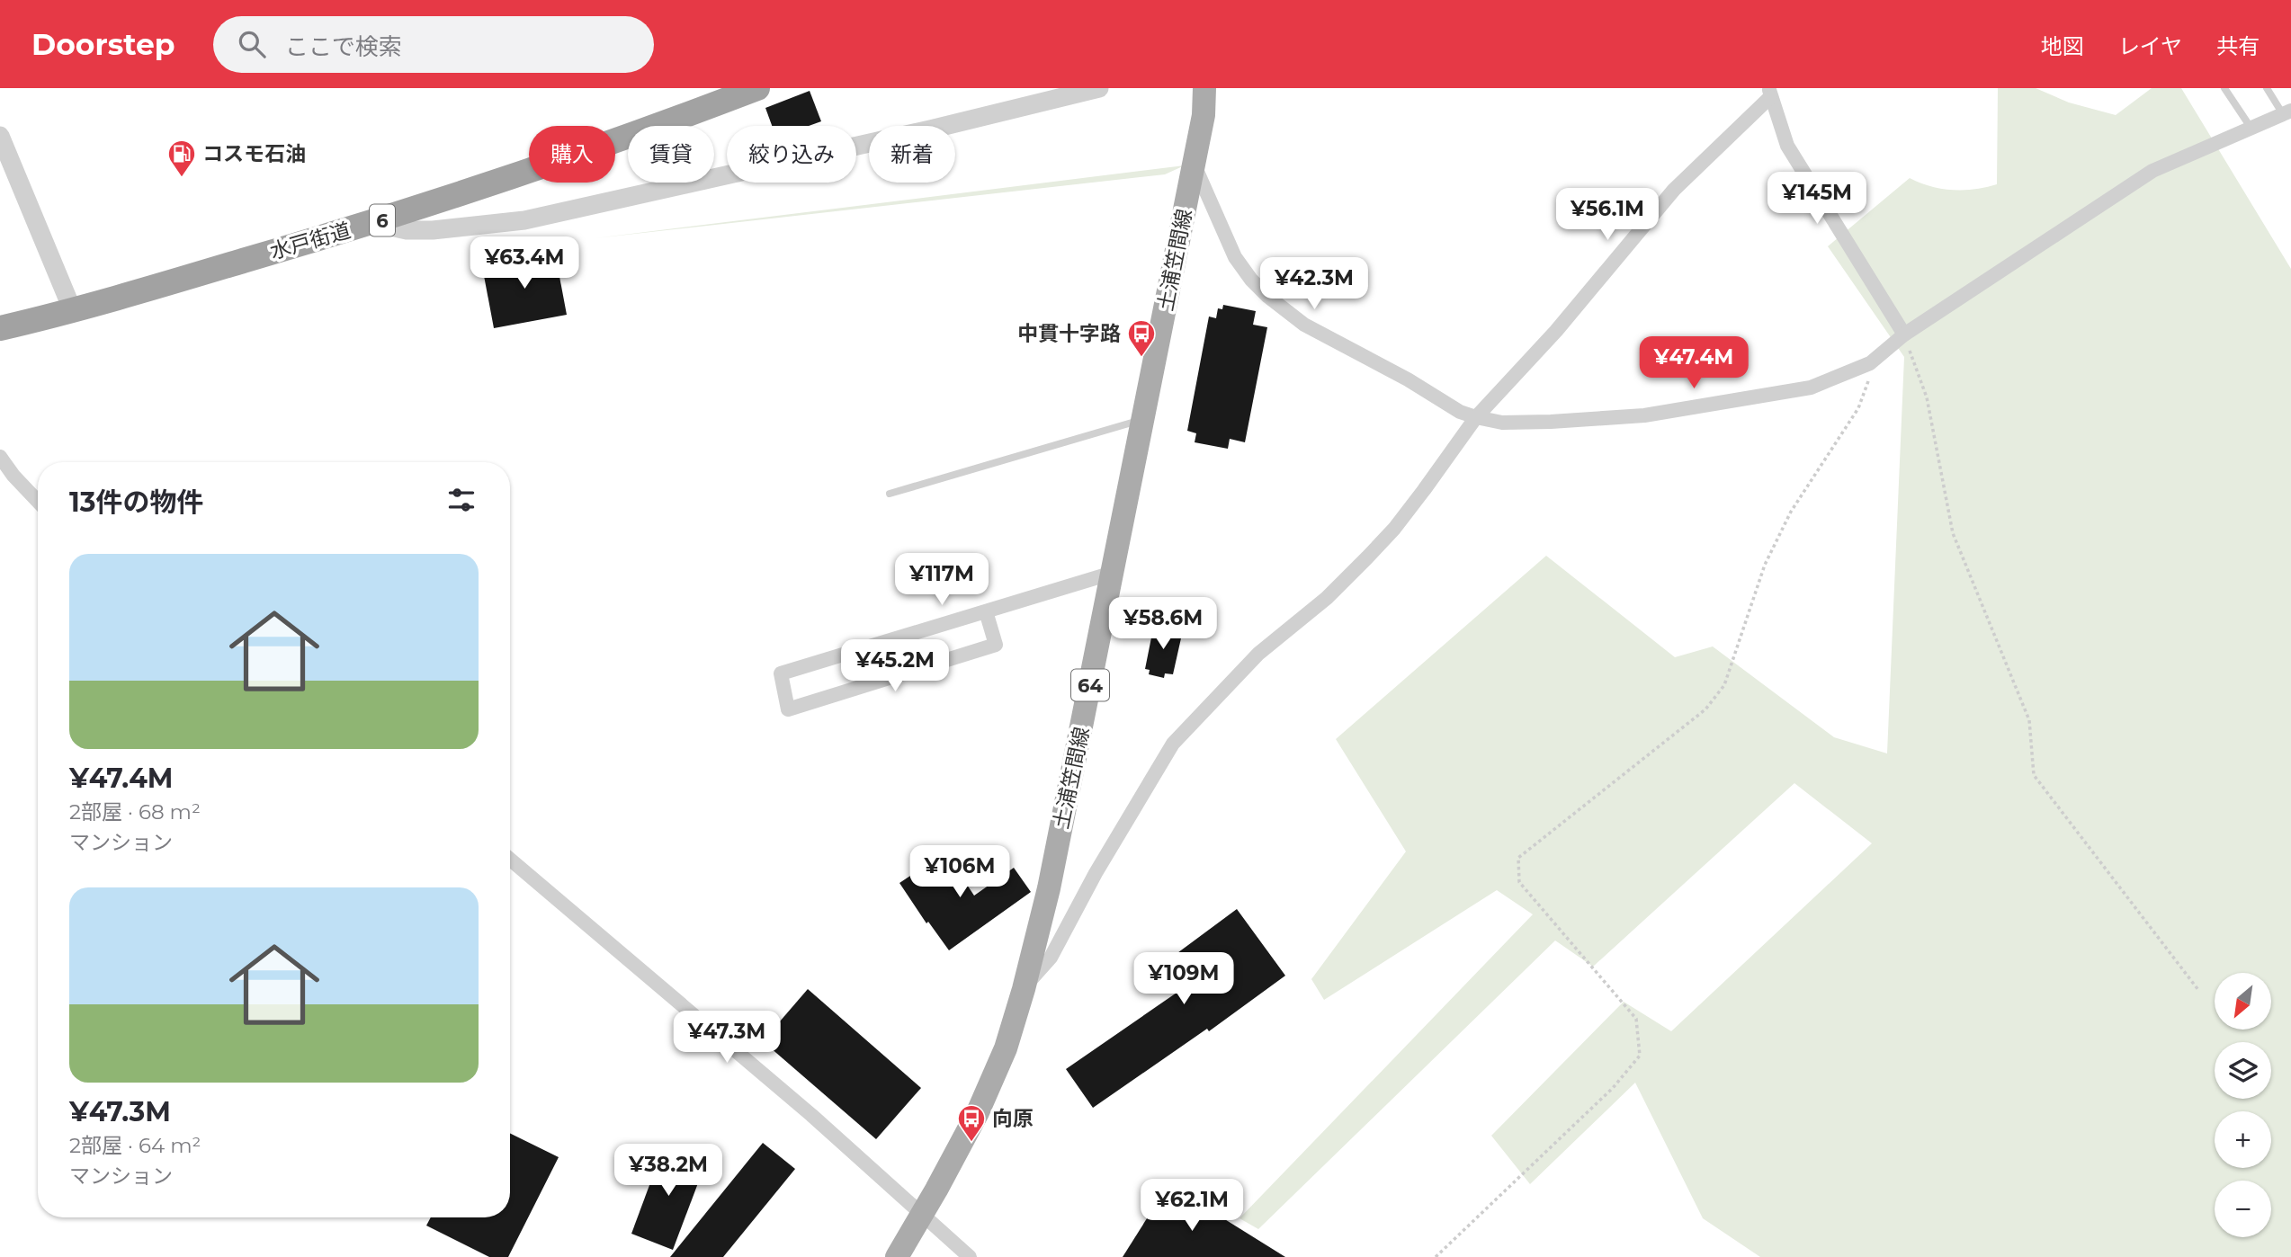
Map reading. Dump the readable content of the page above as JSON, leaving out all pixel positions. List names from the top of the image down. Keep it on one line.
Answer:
{"streets":{"highway":["6","水戸街道"],"main road":["土浦笠間線","64"]},"places":{"fuel station":["コスモ石油"],"bus stop":["中貫十字路","向原"]},"north":"bottom left","page":{"header":"Doorstep","search":"ここで検索","nav":["地図","レイヤ","共有"],"chip":["購入","賃貸","絞り込み","新着"],"price":["¥145M","¥56.1M","¥63.4M","¥42.3M","¥47.4M","¥117M","¥58.6M","¥45.2M","¥106M","¥109M","¥47.3M","¥38.2M","¥62.1M"],"heading":"13件の物件","list":[{"name":"¥47.4M","note":"2部屋 · 68 m² · マンション"},{"name":"¥47.3M","note":"2部屋 · 64 m² · マンション"}],"map_buttons":["+","−"]}}
